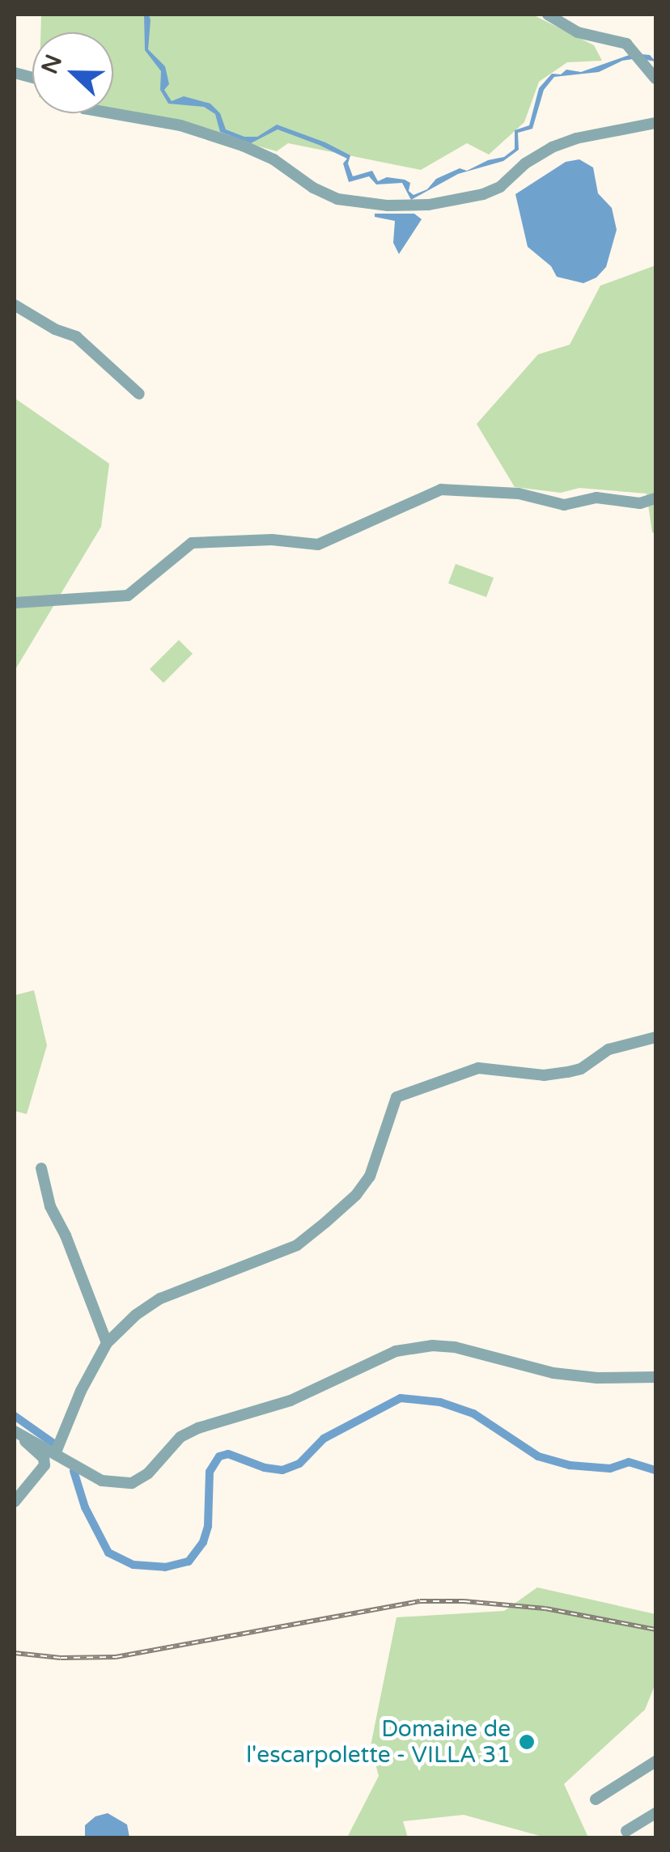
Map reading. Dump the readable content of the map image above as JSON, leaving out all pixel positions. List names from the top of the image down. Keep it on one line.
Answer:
{"places":["Domaine de l'escarpolette - VILLA 31"],"north":"left"}
